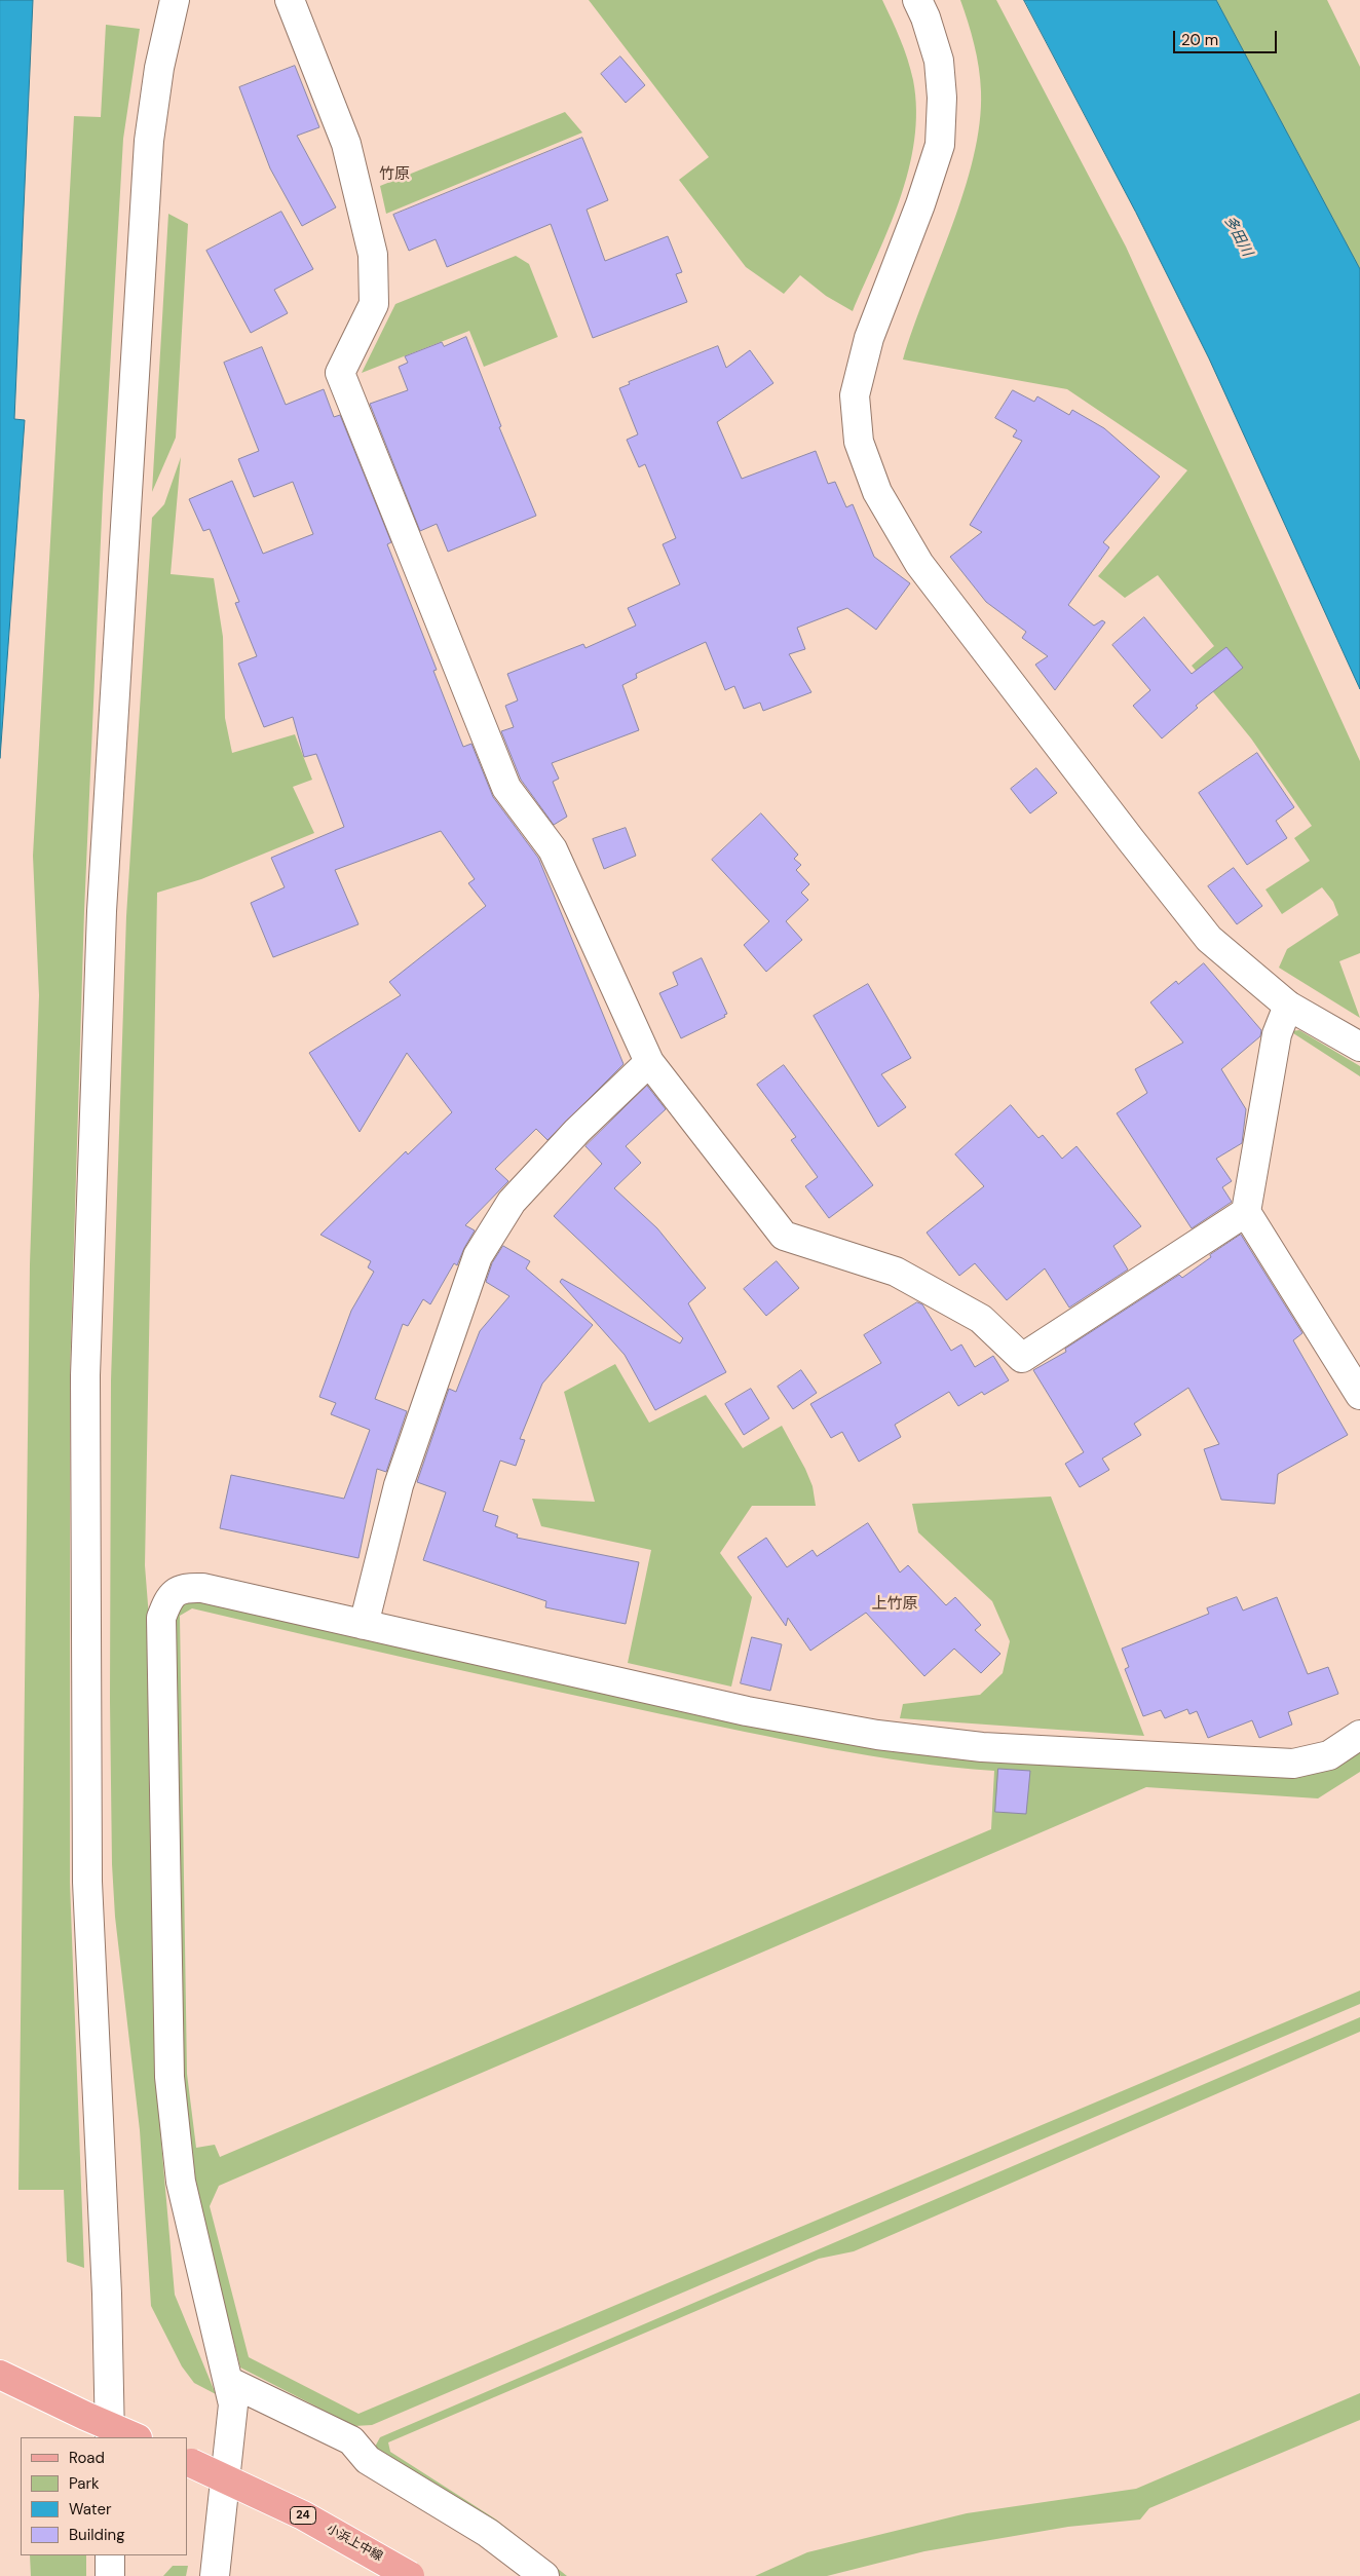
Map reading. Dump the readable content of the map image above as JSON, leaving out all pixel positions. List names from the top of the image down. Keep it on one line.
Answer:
{"streets":{"main road":["24","小浜上中線"]},"districts":["竹原","上竹原"],"water":["多田川"],"legend":["Road","Park","Water","Building"],"scale_bar":"20 m"}
